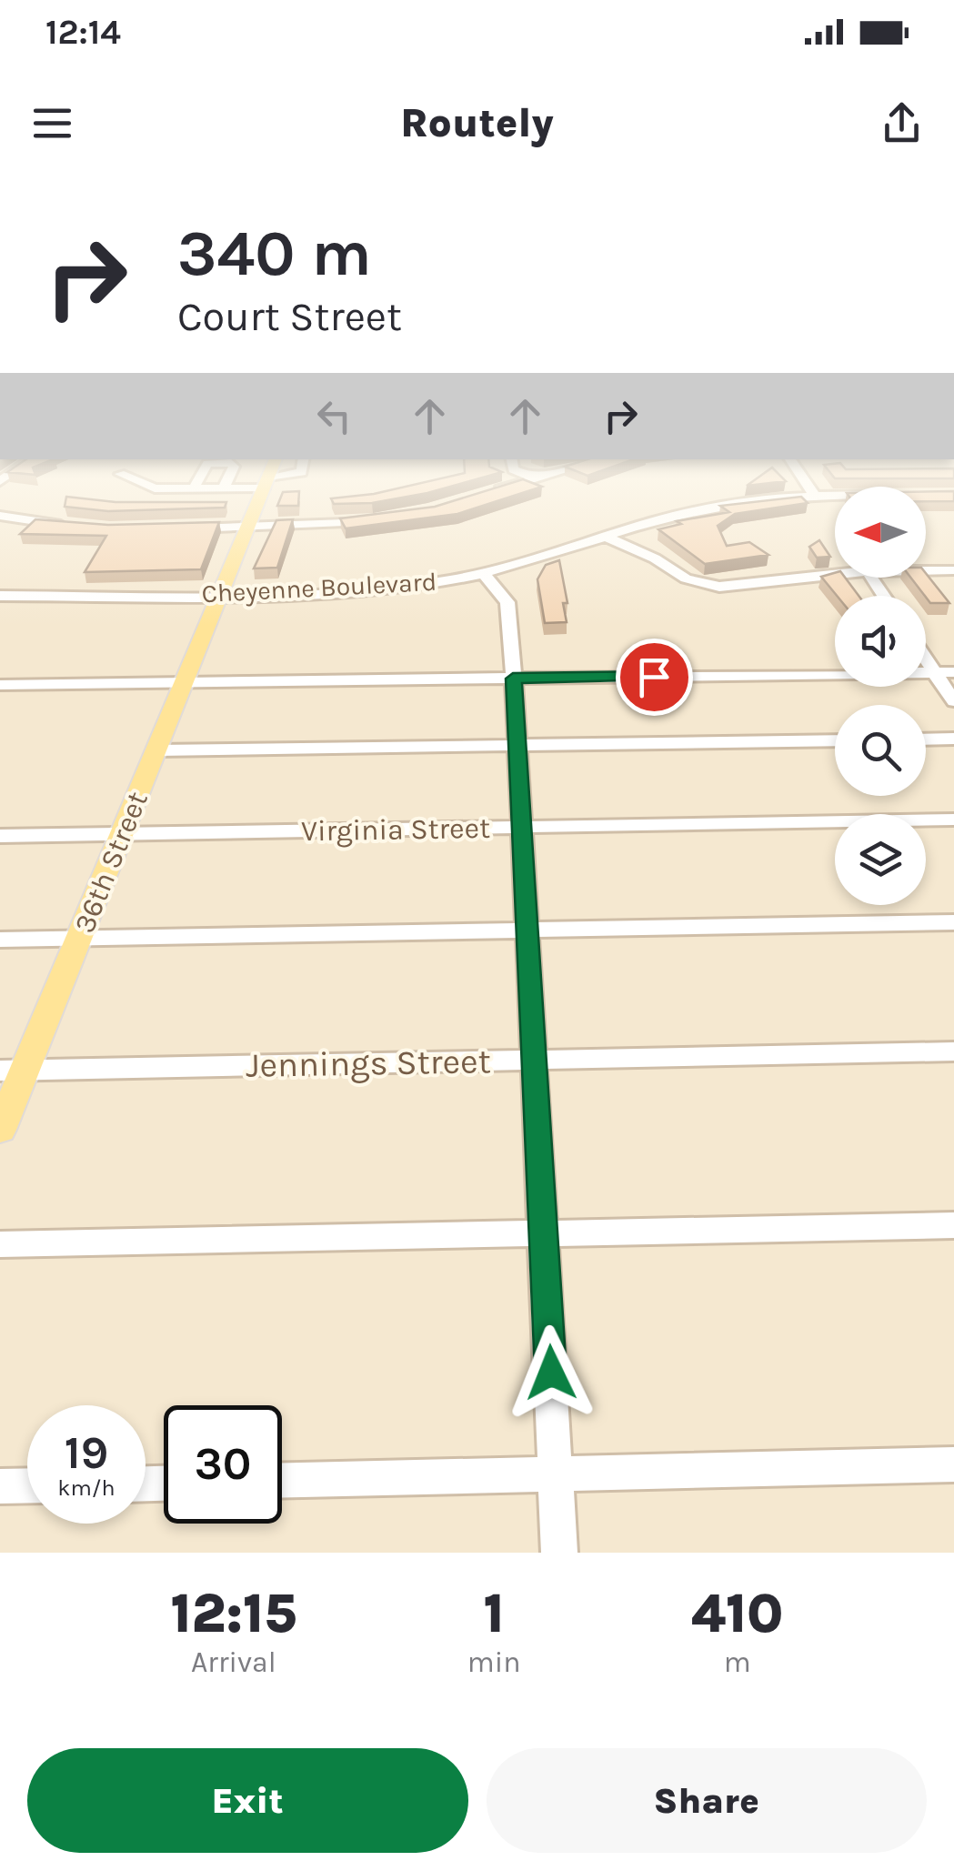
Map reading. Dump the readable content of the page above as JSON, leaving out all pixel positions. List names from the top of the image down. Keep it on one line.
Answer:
{"streets":{"main road":["36th Street"],"street":["Cheyenne Boulevard","Virginia Street","Jennings Street"]},"crossings":[["Cheyenne Boulevard","36th Street"],["Virginia Street","36th Street"],["36th Street","Jennings Street"]],"north":"left","page":{"status":"12:14","header":"Routely","turn":["340 m","Court Street"],"speed":"19 km/h","limit":"30","eta":["12:15","Arrival","1","min","410","m"],"buttons":["Exit","Share"]}}
